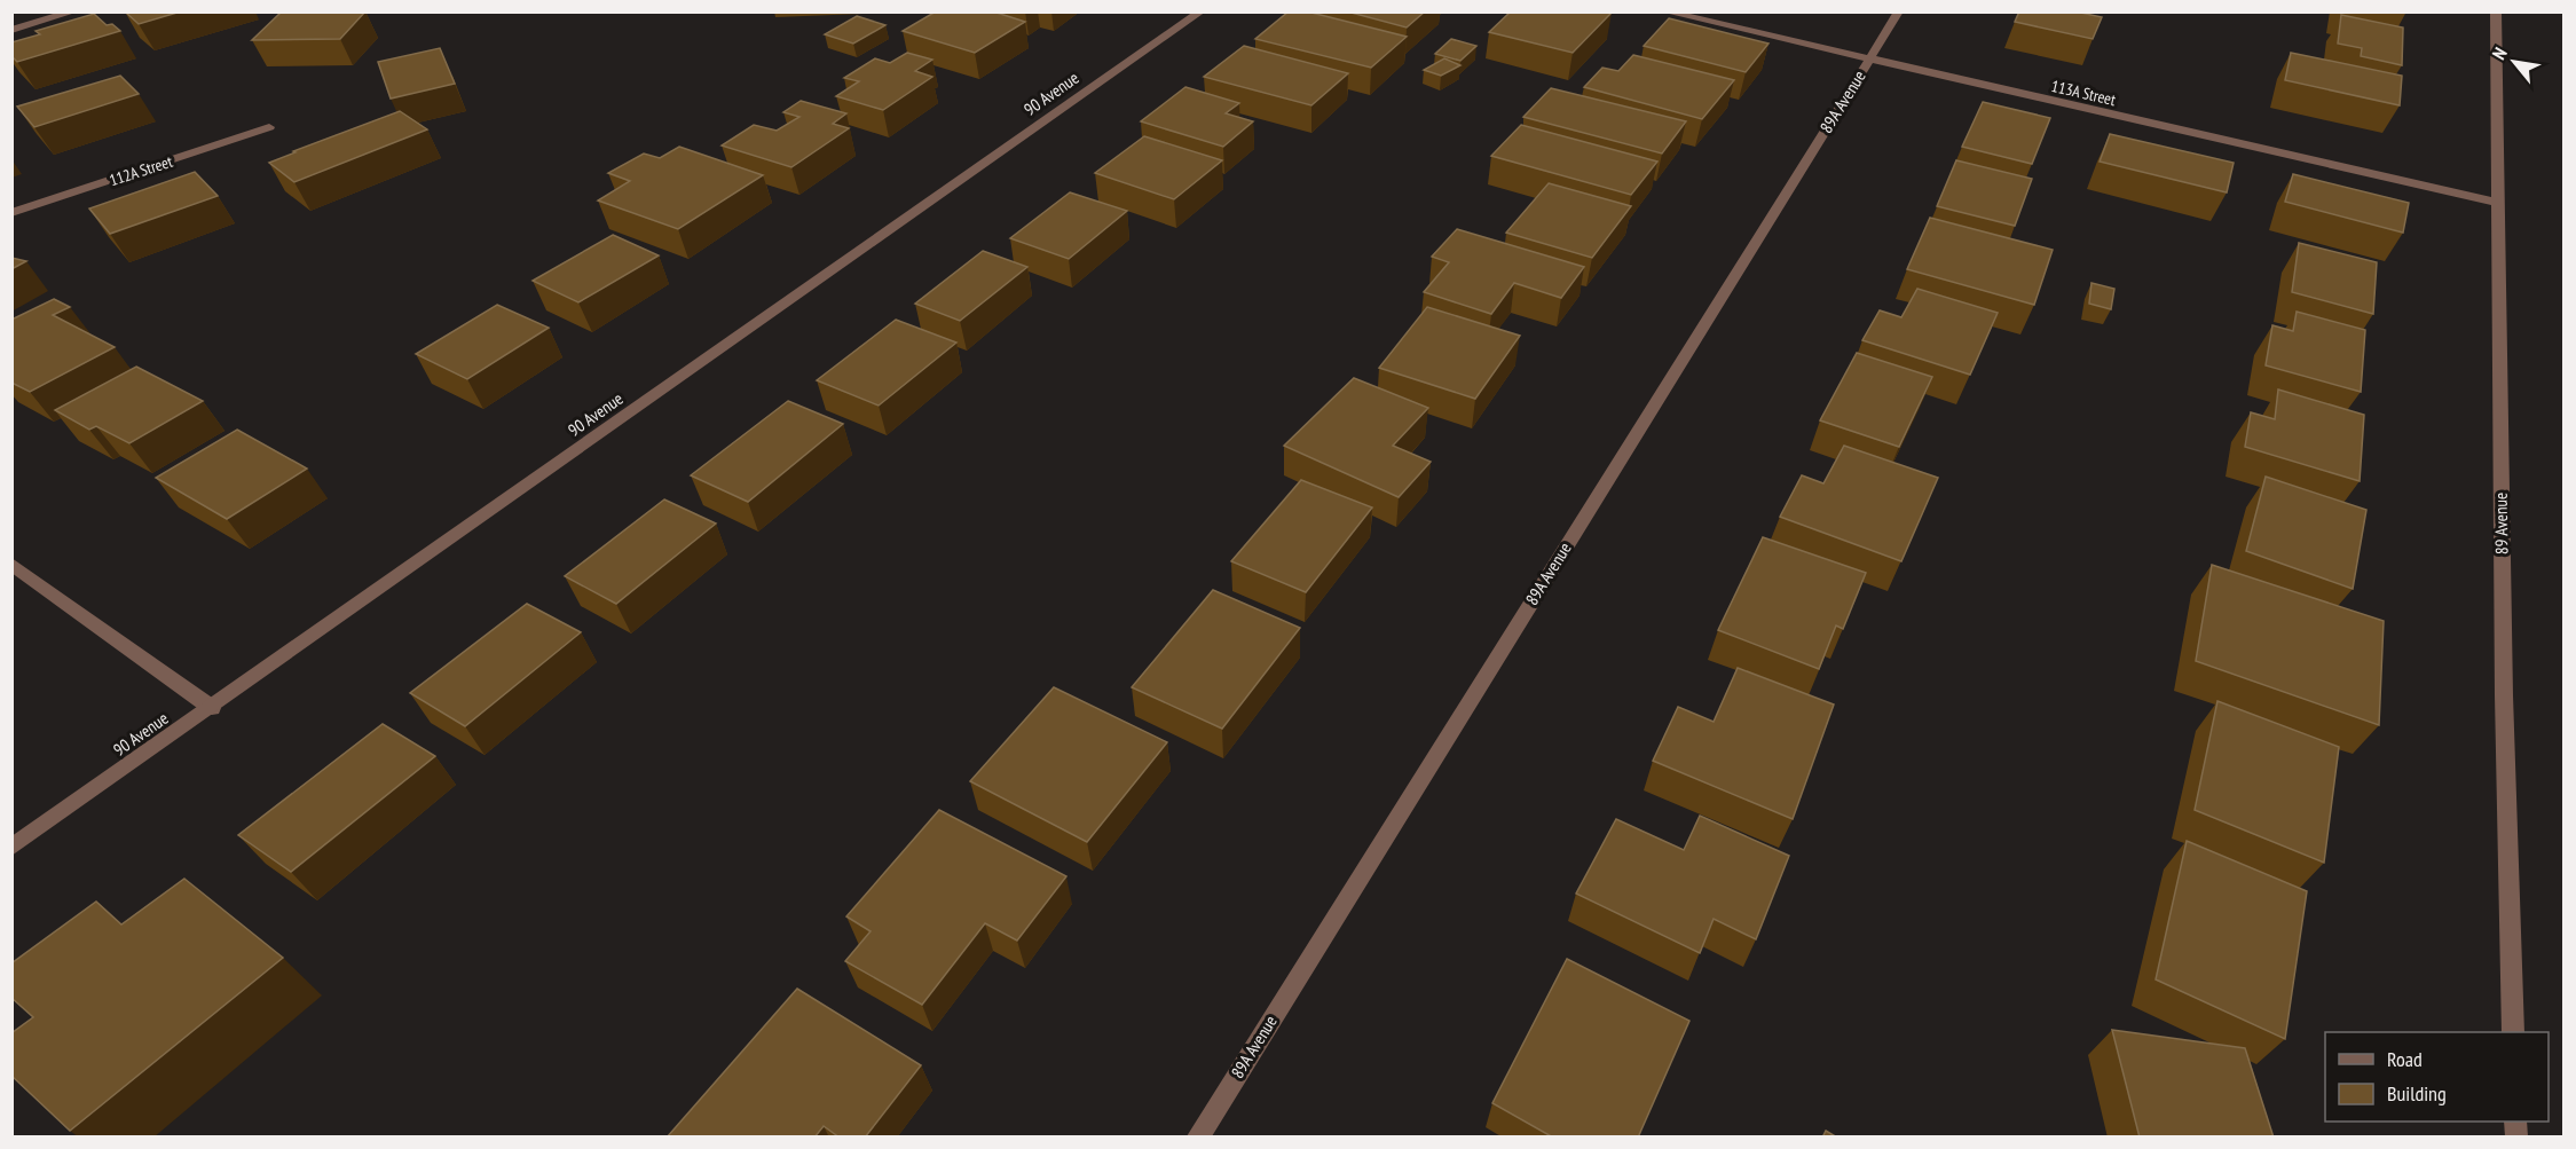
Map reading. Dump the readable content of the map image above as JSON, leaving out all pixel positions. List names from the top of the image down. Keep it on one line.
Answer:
{"streets":{"street":["113A Street","90 Avenue","89A Avenue","112A Street","89 Avenue"]},"crossings":[["113A Street","89A Avenue"],["113A Street","89 Avenue"]],"legend":["Road","Building"],"north":"top left"}
